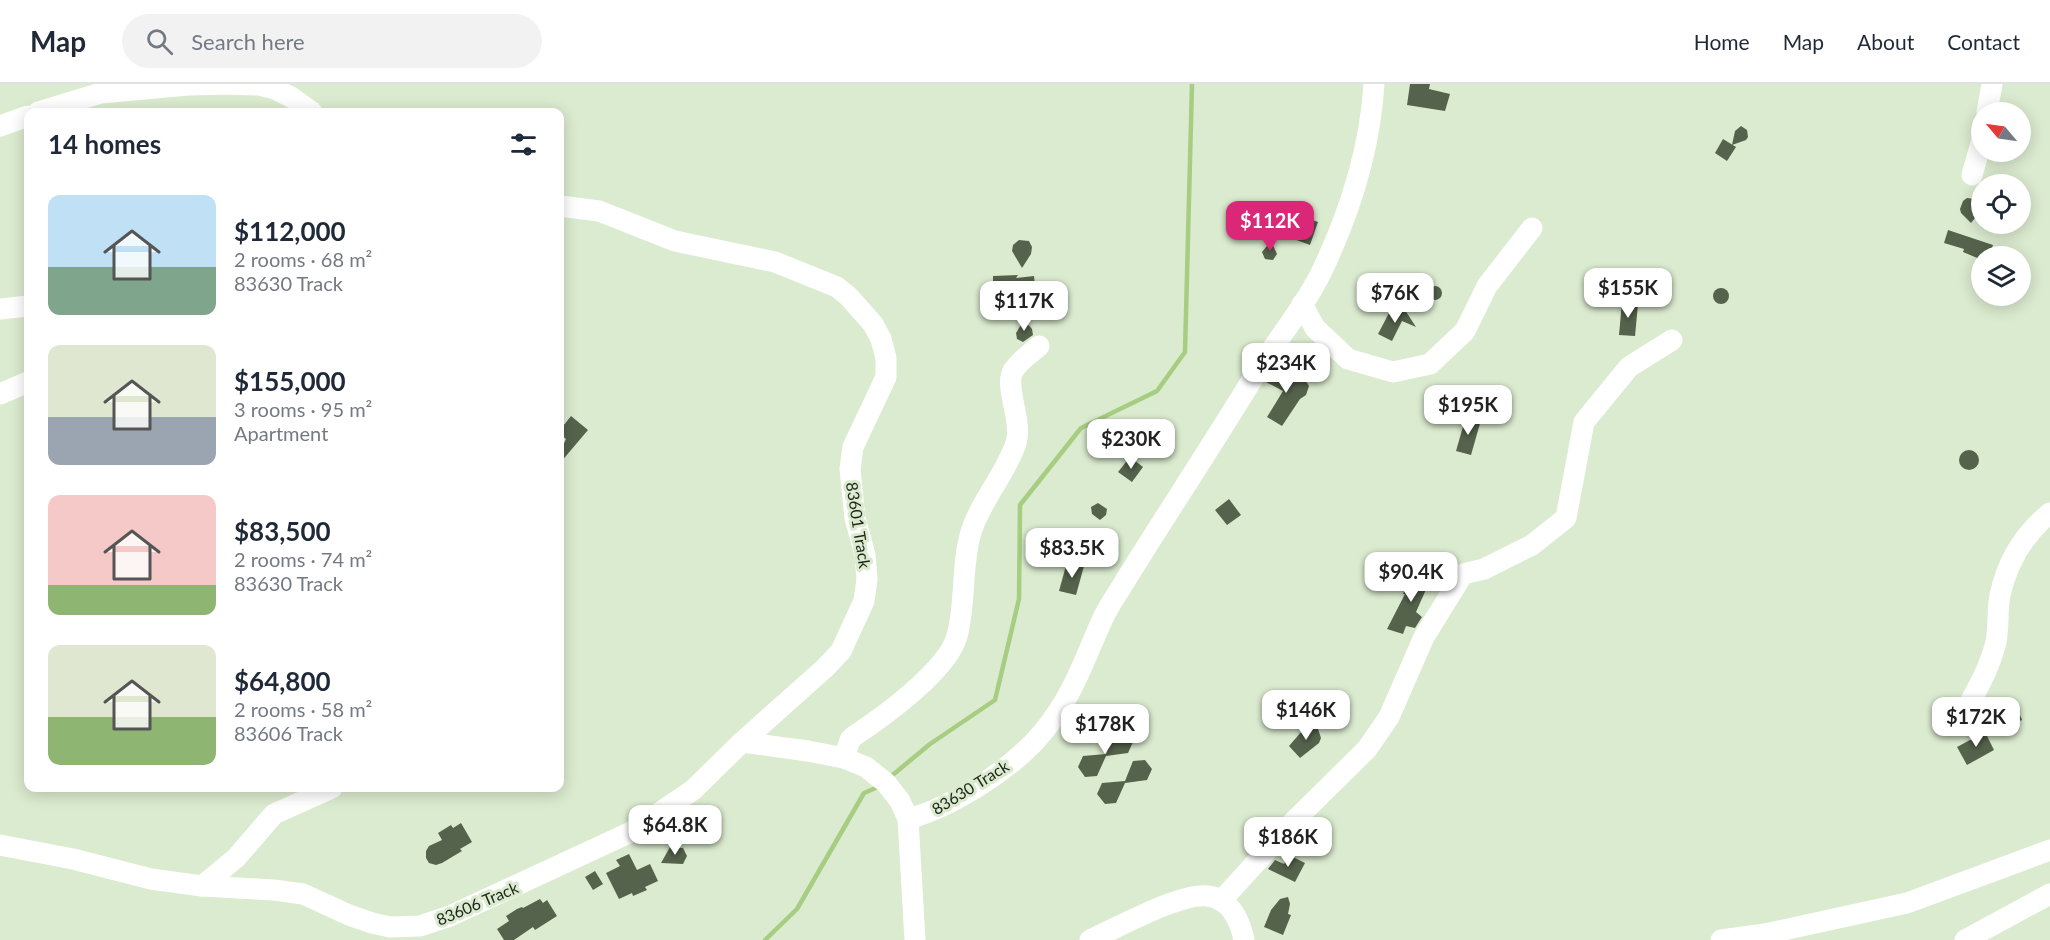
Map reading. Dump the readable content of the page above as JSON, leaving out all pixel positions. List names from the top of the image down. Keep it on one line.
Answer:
{"streets":{"street":["83601 Track","83630 Track","83606 Track"]},"crossings":[["83601 Track","83606 Track"]],"north":"top left","page":{"header":"Map","search":"Search here","nav":["Home","Map","About","Contact"],"heading":"14 homes","list":[{"name":"$112,000","note":"2 rooms · 68 m² · 83630 Track"},{"name":"$155,000","note":"3 rooms · 95 m² · Apartment"},{"name":"$83,500","note":"2 rooms · 74 m² · 83630 Track"},{"name":"$64,800","note":"2 rooms · 58 m² · 83606 Track"}],"price":["$112K","$155K","$76K","$117K","$234K","$195K","$230K","$83.5K","$90.4K","$146K","$172K","$178K","$64.8K","$186K"]}}
